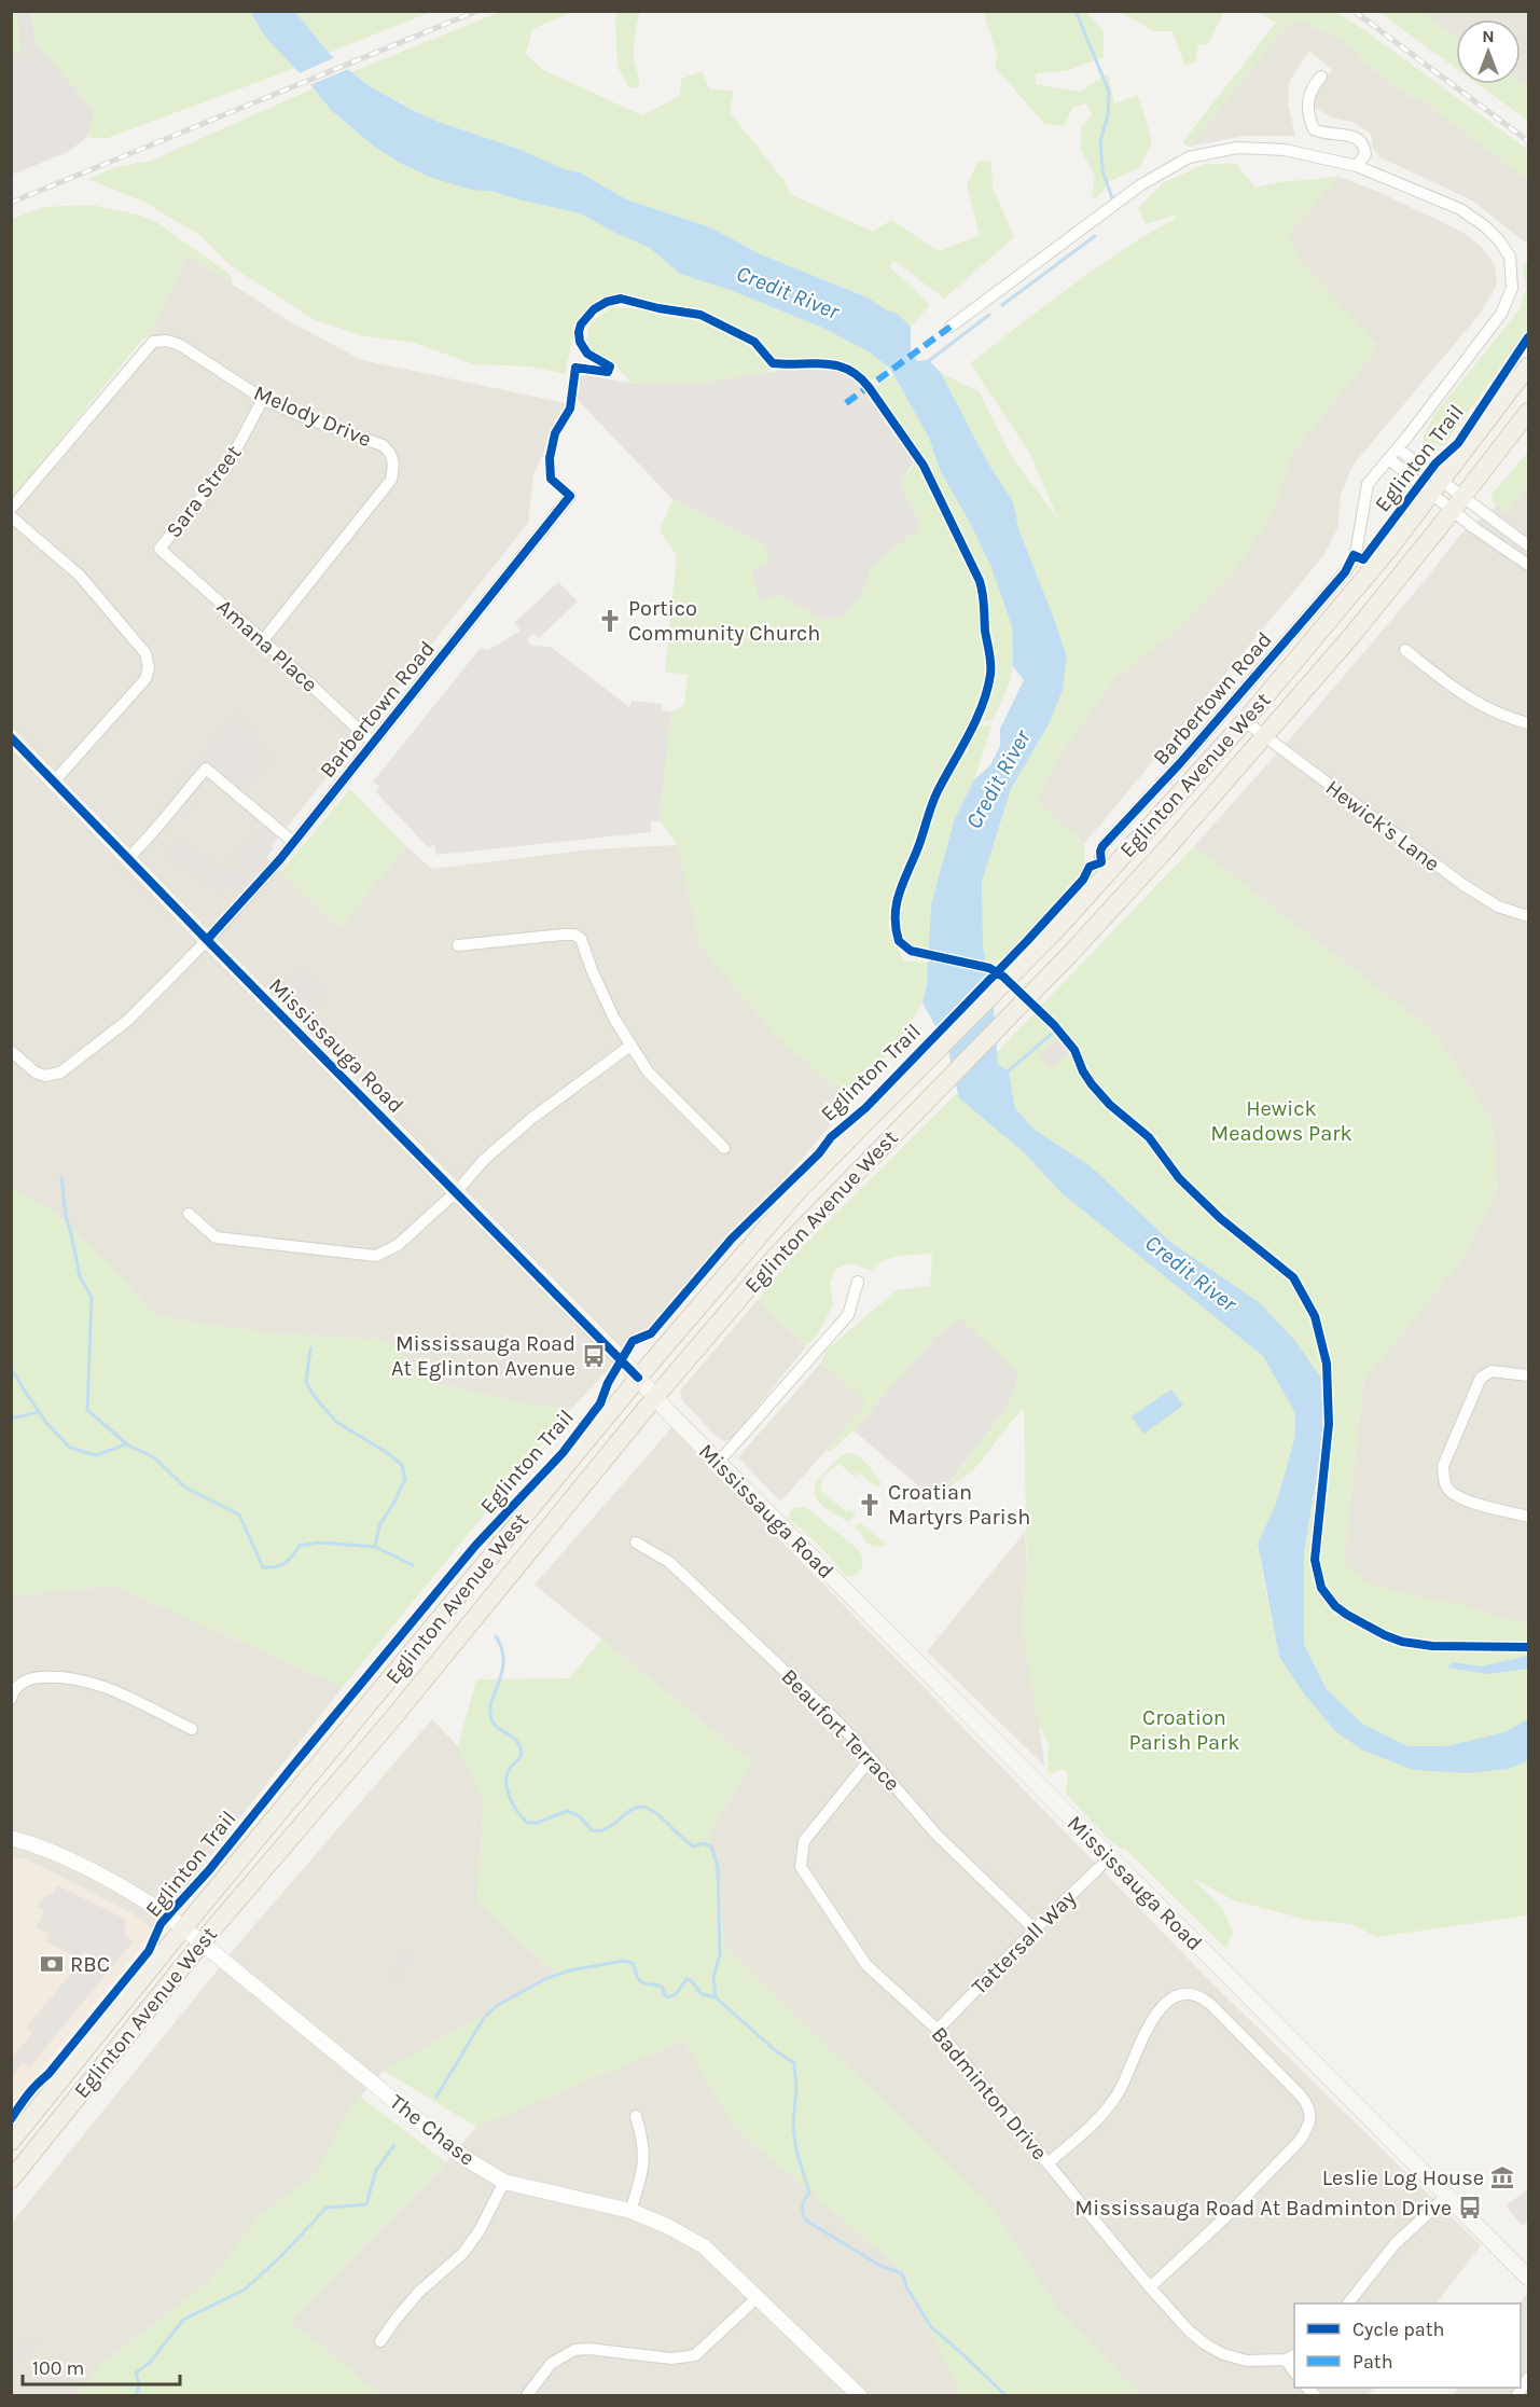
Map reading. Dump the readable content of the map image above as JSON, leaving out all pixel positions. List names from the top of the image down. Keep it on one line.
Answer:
{"streets":{"main road":["Eglinton Avenue West","Mississauga Road"],"street":["Melody Drive","Sara Street","Amana Place","Barbertown Road","Hewick's Lane","Beaufort Terrace","Tattersall Way","Badminton Drive","The Chase"],"cycle path":["Eglinton Trail"]},"crossings":[["Melody Drive","Sara Street"],["Melody Drive","Amana Place"],["Sara Street","Amana Place"],["Amana Place","Barbertown Road"],["Barbertown Road","Eglinton Avenue West"],["Barbertown Road","Mississauga Road"],["Eglinton Avenue West","Hewick's Lane"],["Eglinton Avenue West","Mississauga Road"],["Eglinton Avenue West","The Chase"],["Mississauga Road","Tattersall Way"],["Beaufort Terrace","Tattersall Way"],["Beaufort Terrace","Badminton Drive"],["Tattersall Way","Badminton Drive"]],"water":["Credit River"],"parks":["Hewick Meadows Park","Croation Parish Park"],"places":{"church":["Portico Community Church","Croatian Martyrs Parish"],"bus stop":["Mississauga Road At Eglinton Avenue","Mississauga Road At Badminton Drive"],"bank":["RBC"],"museum":["Leslie Log House"]},"legend":["Cycle path","Path"],"scale_bar":"100 m","north":"top"}
